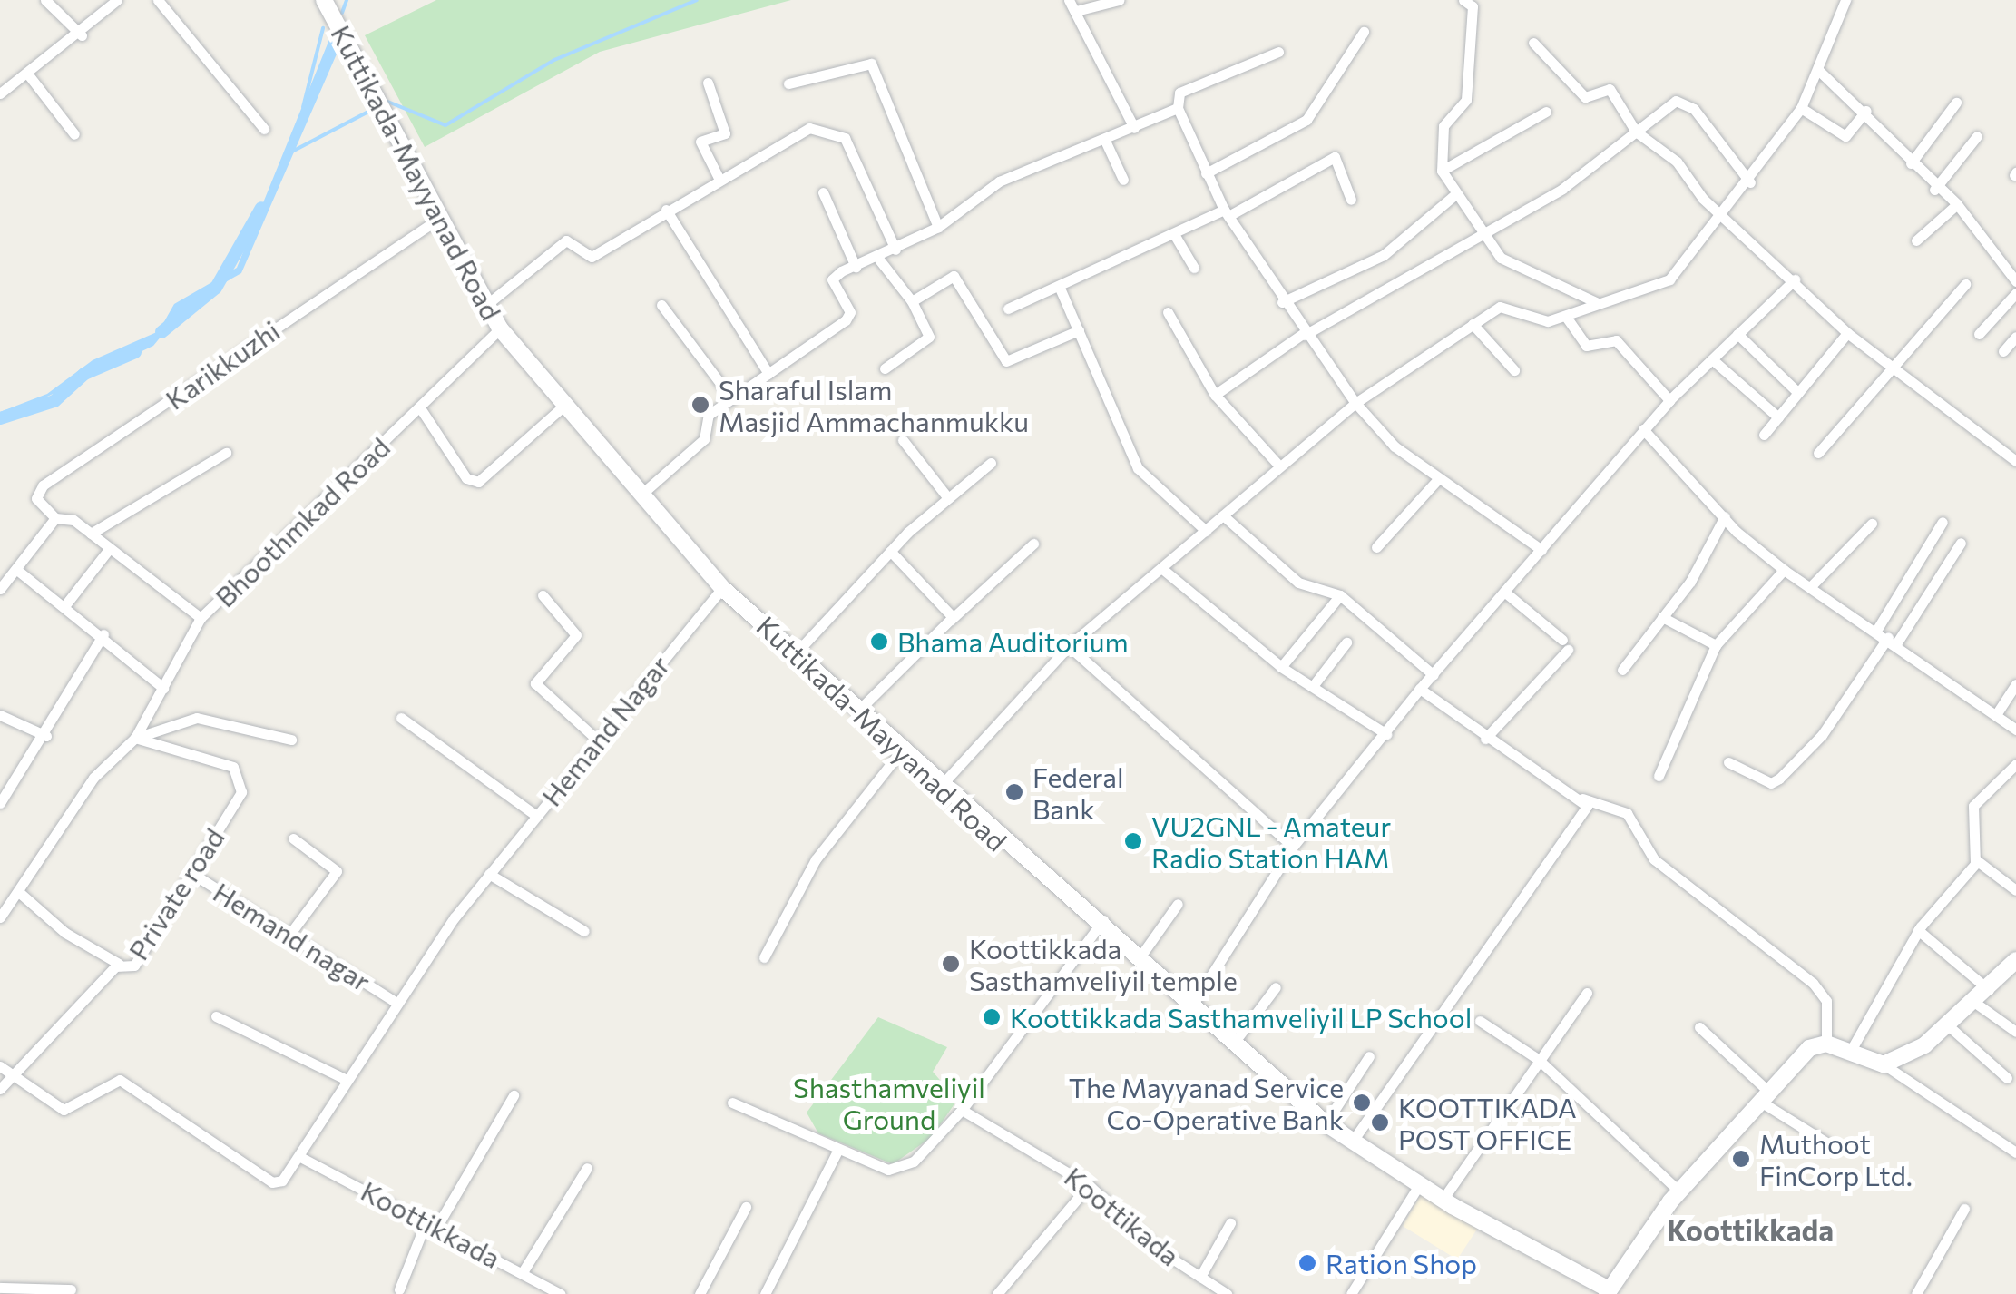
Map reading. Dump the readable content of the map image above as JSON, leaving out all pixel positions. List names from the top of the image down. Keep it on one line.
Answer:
{"streets":{"main road":["Kuttikada-Mayyanad Road"],"street":["Karikkuzhi","Bhoothmkad Road","Hemand Nagar","Private road","Hemand nagar","Koottikada","Koottikkada"]},"crossings":[["Kuttikada-Mayyanad Road","Karikkuzhi"],["Kuttikada-Mayyanad Road","Bhoothmkad Road"],["Kuttikada-Mayyanad Road","Hemand Nagar"],["Bhoothmkad Road","Private road"],["Hemand Nagar","Private road"],["Hemand Nagar","Hemand nagar"],["Hemand Nagar","Koottikkada"],["Private road","Hemand nagar"]],"districts":["Koottikkada"],"parks":["Shasthamveliyil Ground"],"places":["Sharaful Islam Masjid Ammachanmukku","Bhama Auditorium","Federal Bank","VU2GNL - Amateur Radio Station HAM","Koottikkada Sasthamveliyil temple","Koottikkada Sasthamveliyil LP School","The Mayyanad Service Co-Operative Bank","KOOTTIKADA POST OFFICE","Muthoot FinCorp Ltd.","Ration Shop"]}
